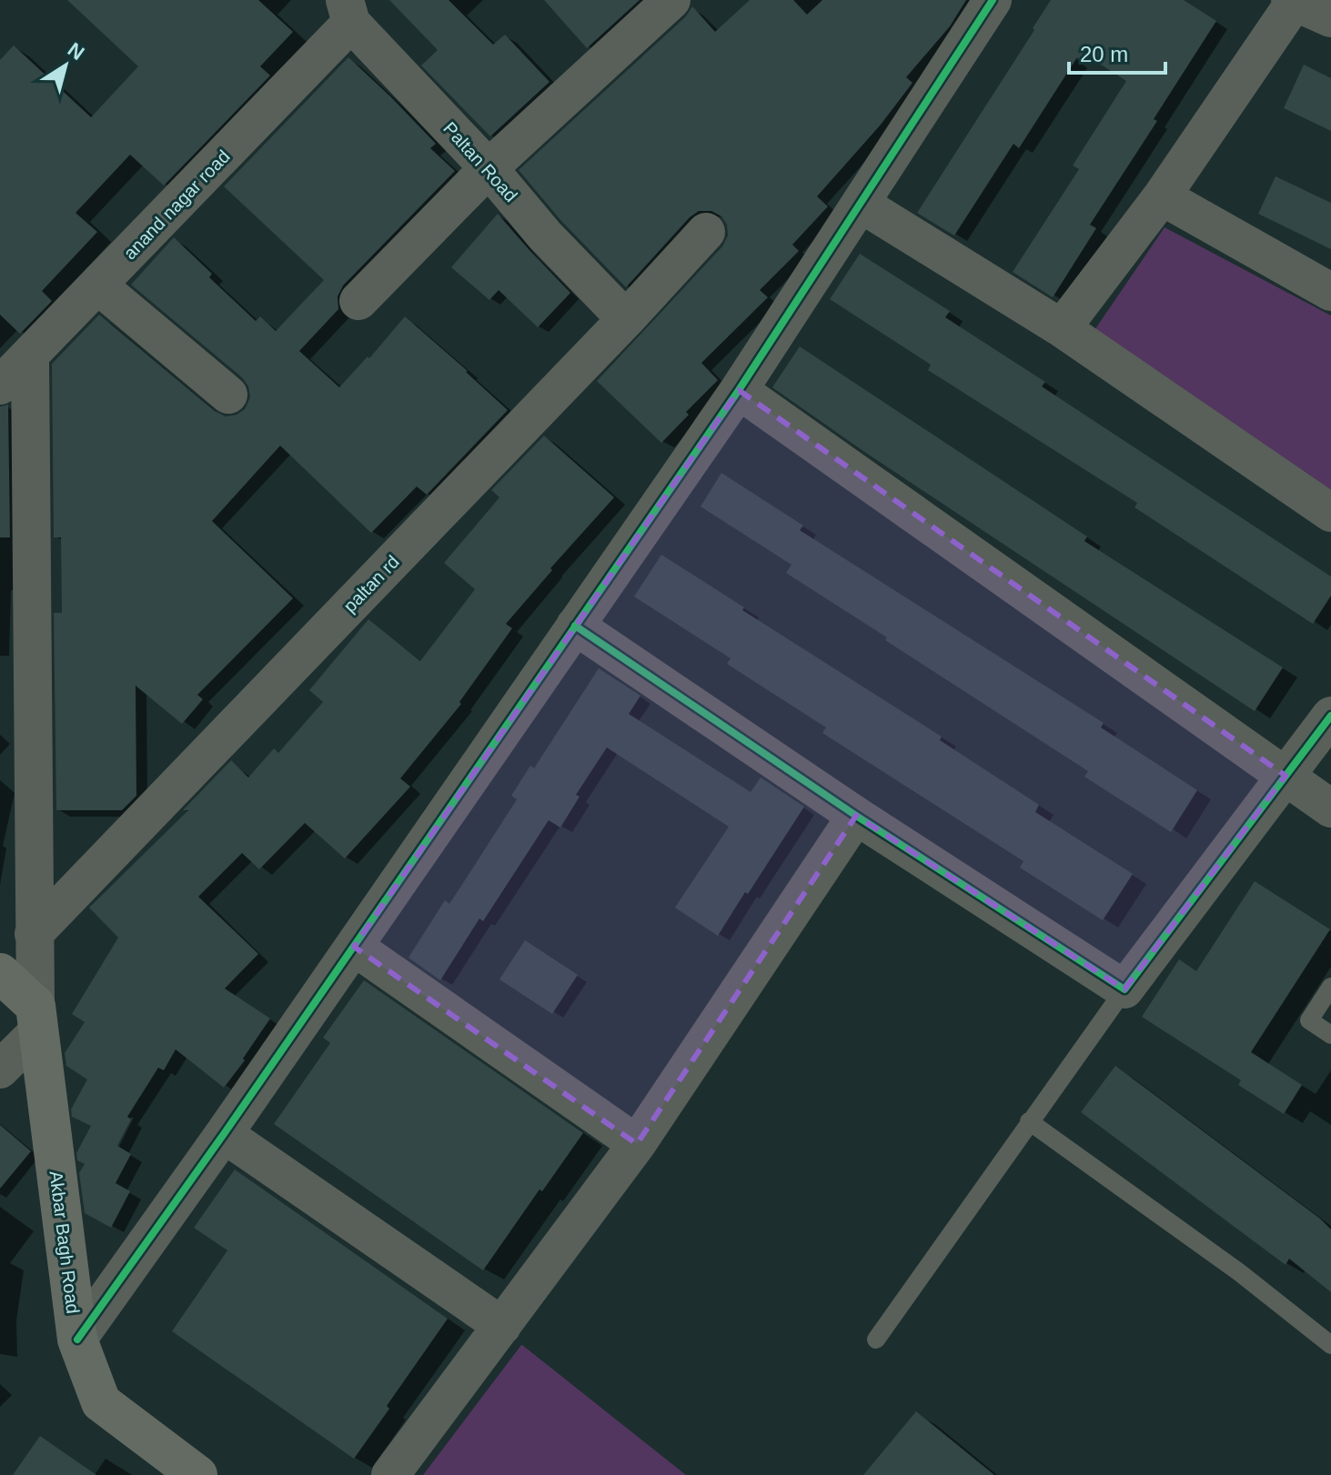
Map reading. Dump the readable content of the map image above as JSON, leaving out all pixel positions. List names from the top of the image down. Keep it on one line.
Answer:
{"streets":{"street":["Paltan Road","anand nagar road","paltan rd","Akbar Bagh Road"]},"crossings":[["Paltan Road","anand nagar road"],["Paltan Road","paltan rd"]],"scale_bar":"20 m","north":"top right"}
